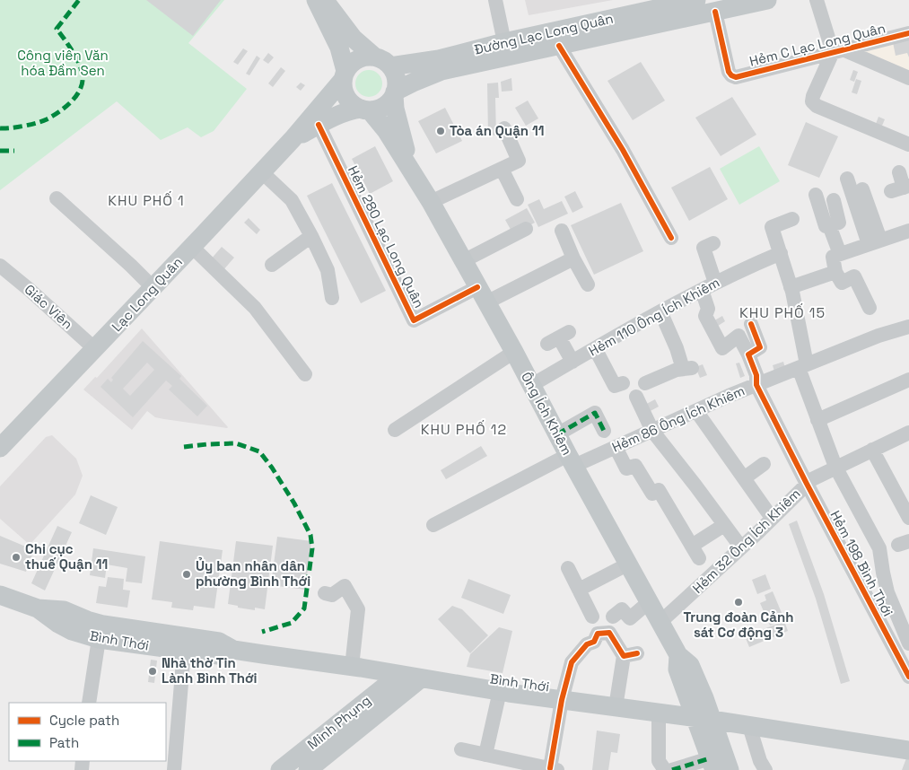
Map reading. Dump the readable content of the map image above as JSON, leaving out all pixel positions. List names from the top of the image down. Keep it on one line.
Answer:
{"streets":{"main road":["Đường Lạc Long Quân","Lạc Long Quân","Ông Ích Khiêm","Bình Thới","Minh Phụng"],"street":["Hẻm C Lạc Long Quân","Hẻm 280 Lạc Long Quân","Giác Viên","Hẻm 110 Ông Ích Khiêm","Hẻm 86 Ông Ích Khiêm","Hẻm 32 Ông Ích Khiêm","Hẻm 198 Bình Thới"]},"crossings":[["Đường Lạc Long Quân","Hẻm C Lạc Long Quân"],["Hẻm 280 Lạc Long Quân","Ông Ích Khiêm"],["Lạc Long Quân","Giác Viên"],["Hẻm 110 Ông Ích Khiêm","Ông Ích Khiêm"],["Hẻm 110 Ông Ích Khiêm","Hẻm 198 Bình Thới"],["Ông Ích Khiêm","Hẻm 86 Ông Ích Khiêm"],["Ông Ích Khiêm","Hẻm 32 Ông Ích Khiêm"],["Ông Ích Khiêm","Bình Thới"],["Hẻm 86 Ông Ích Khiêm","Hẻm 198 Bình Thới"],["Hẻm 32 Ông Ích Khiêm","Hẻm 198 Bình Thới"],["Bình Thới","Minh Phụng"]],"districts":["KHU PHỐ 1","KHU PHỐ 15","KHU PHỐ 12"],"parks":["Công viên Văn hóa Đầm Sen"],"places":["Tòa án Quận 11","Chi cục thuế Quận 11","Ủy ban nhân dân phường Bình Thới","Trung đoàn Cảnh sát Cơ động 3","Nhà thờ Tin Lành Bình Thới"],"legend":["Cycle path","Path"]}
